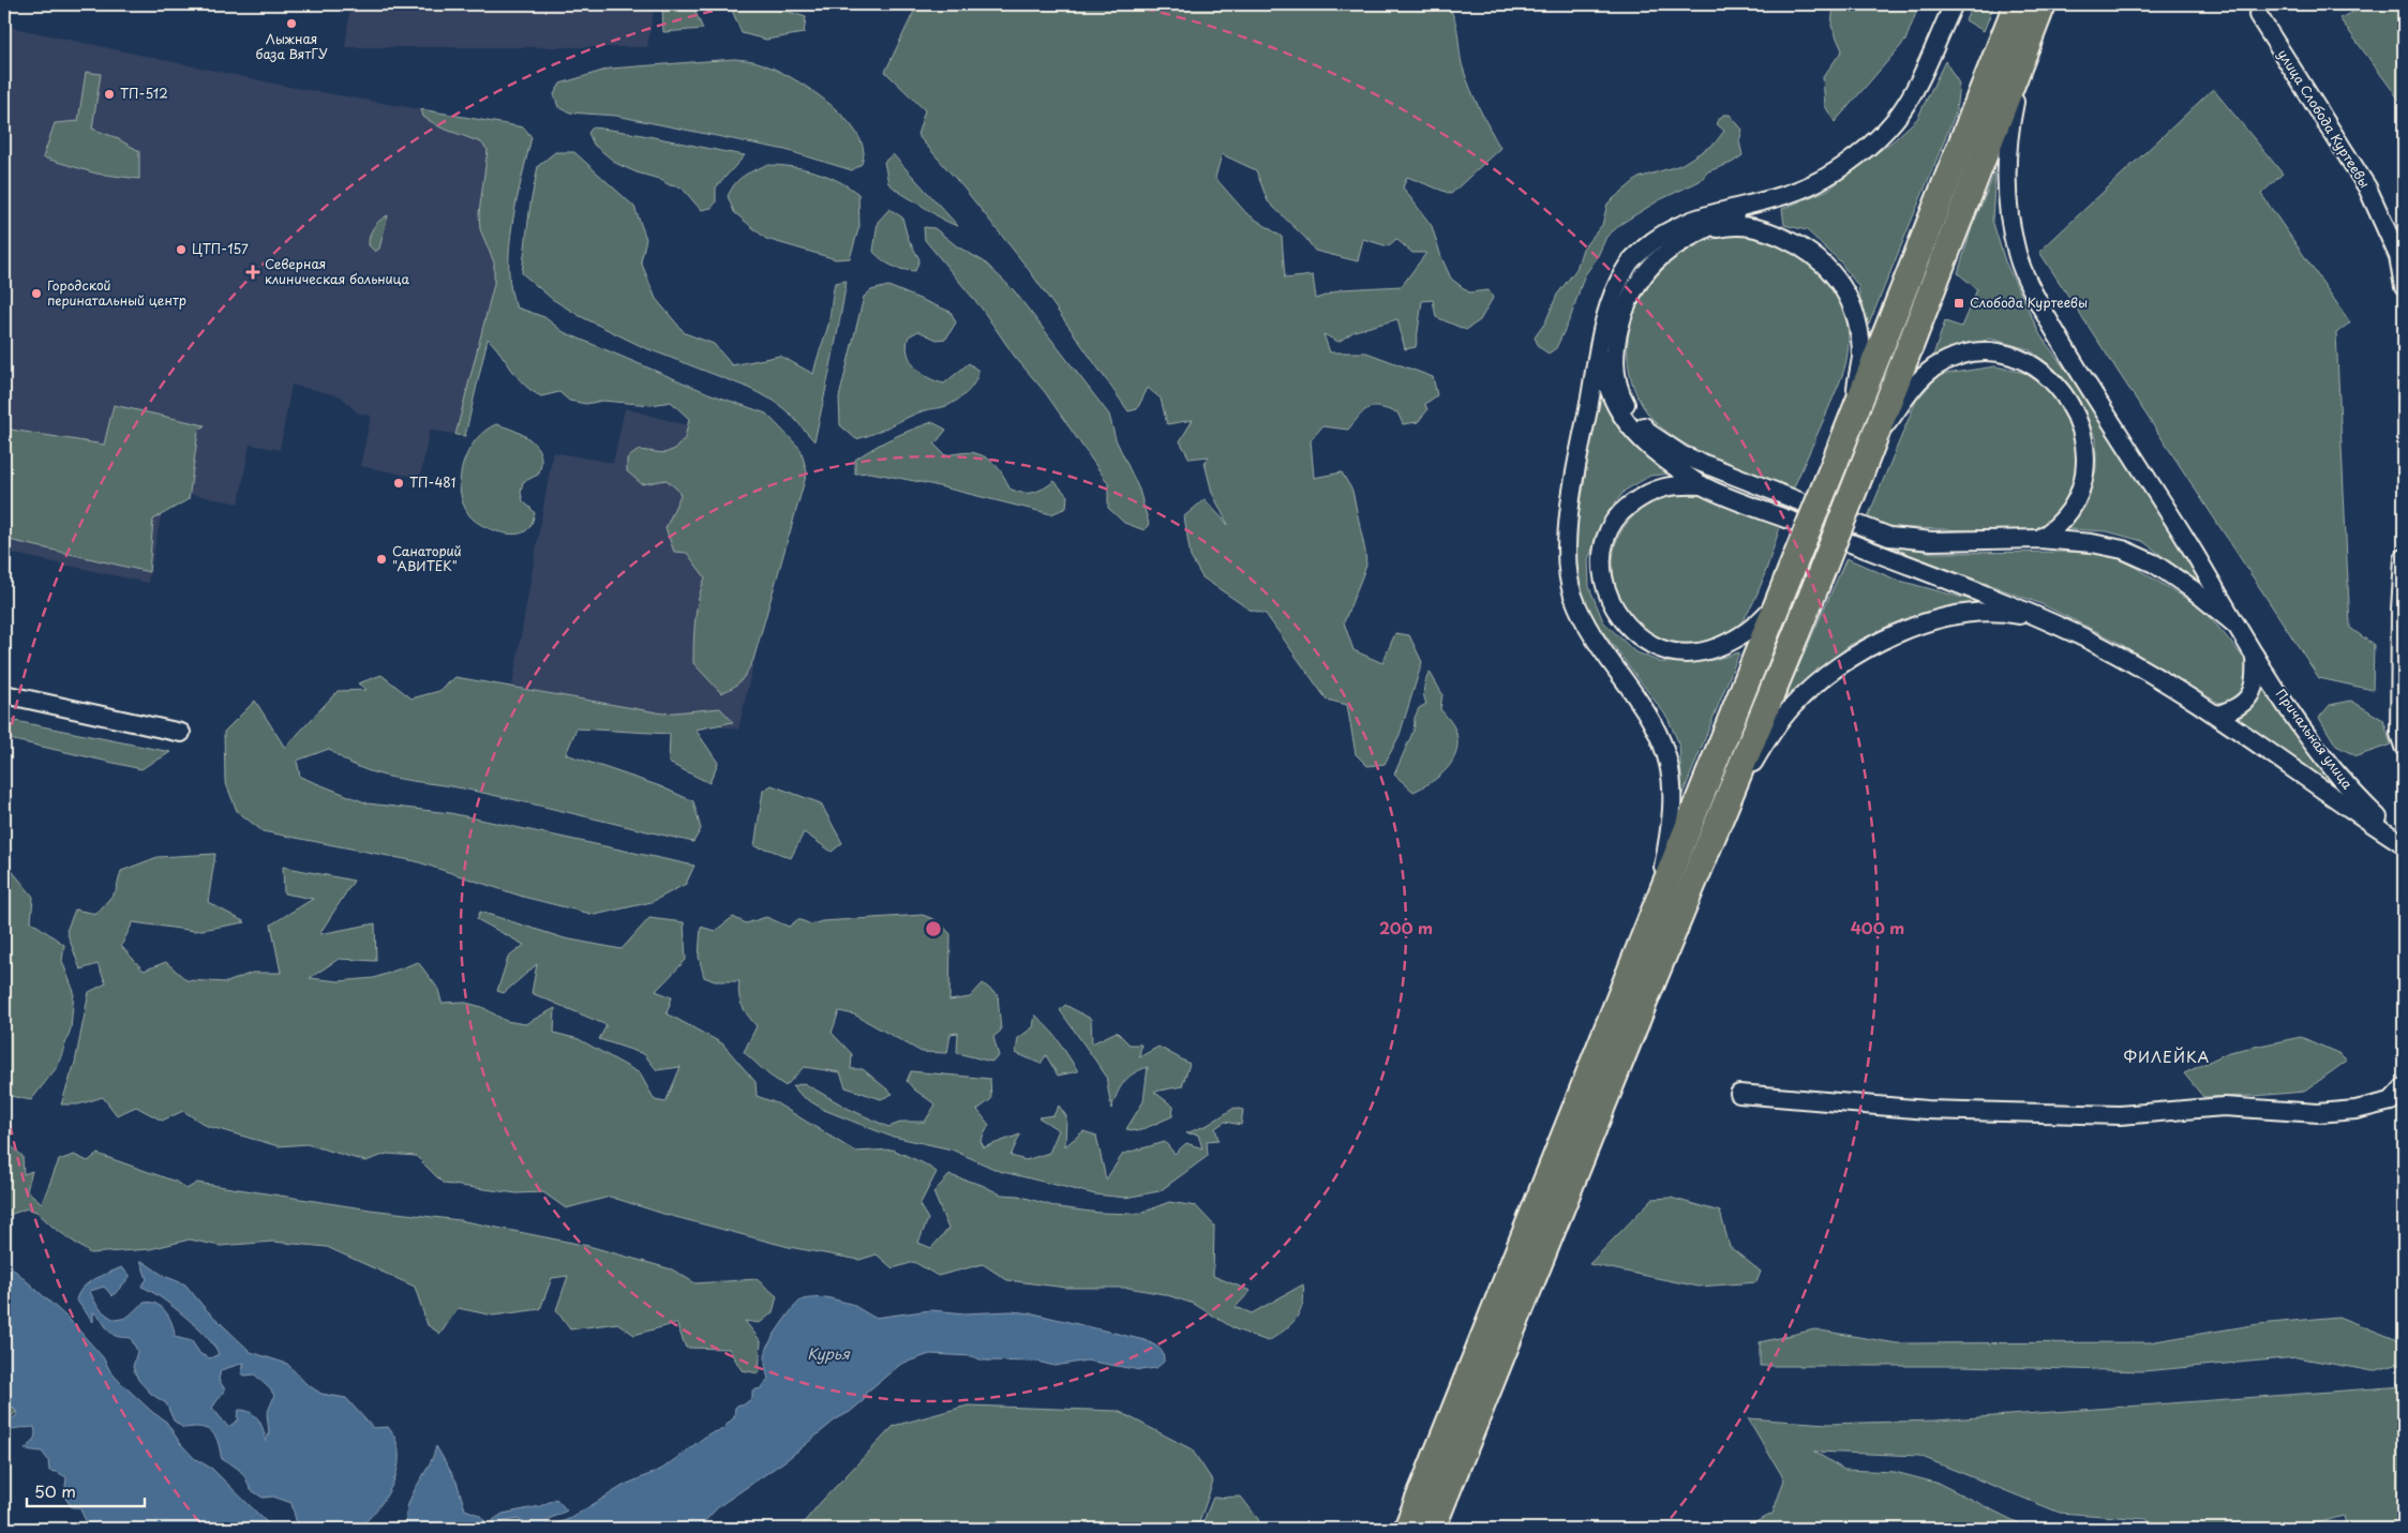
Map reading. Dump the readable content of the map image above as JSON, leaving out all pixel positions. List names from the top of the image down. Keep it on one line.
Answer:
{"streets":{"street":["улица Слобода Куртеевы","Причальная улица"]},"districts":["ФИЛЕЙКА"],"water":["Курья"],"places":{"other":["Лыжная база ВятГУ","ТП-512","ЦТП-157","Городской перинатальный центр","ТП-481","Санаторий \"АВИТЕК\""],"health":["Северная клиническая больница"],"transit":["Слобода Куртеевы"]},"scale_bar":"50 m","rings":["200 m","400 m"]}
